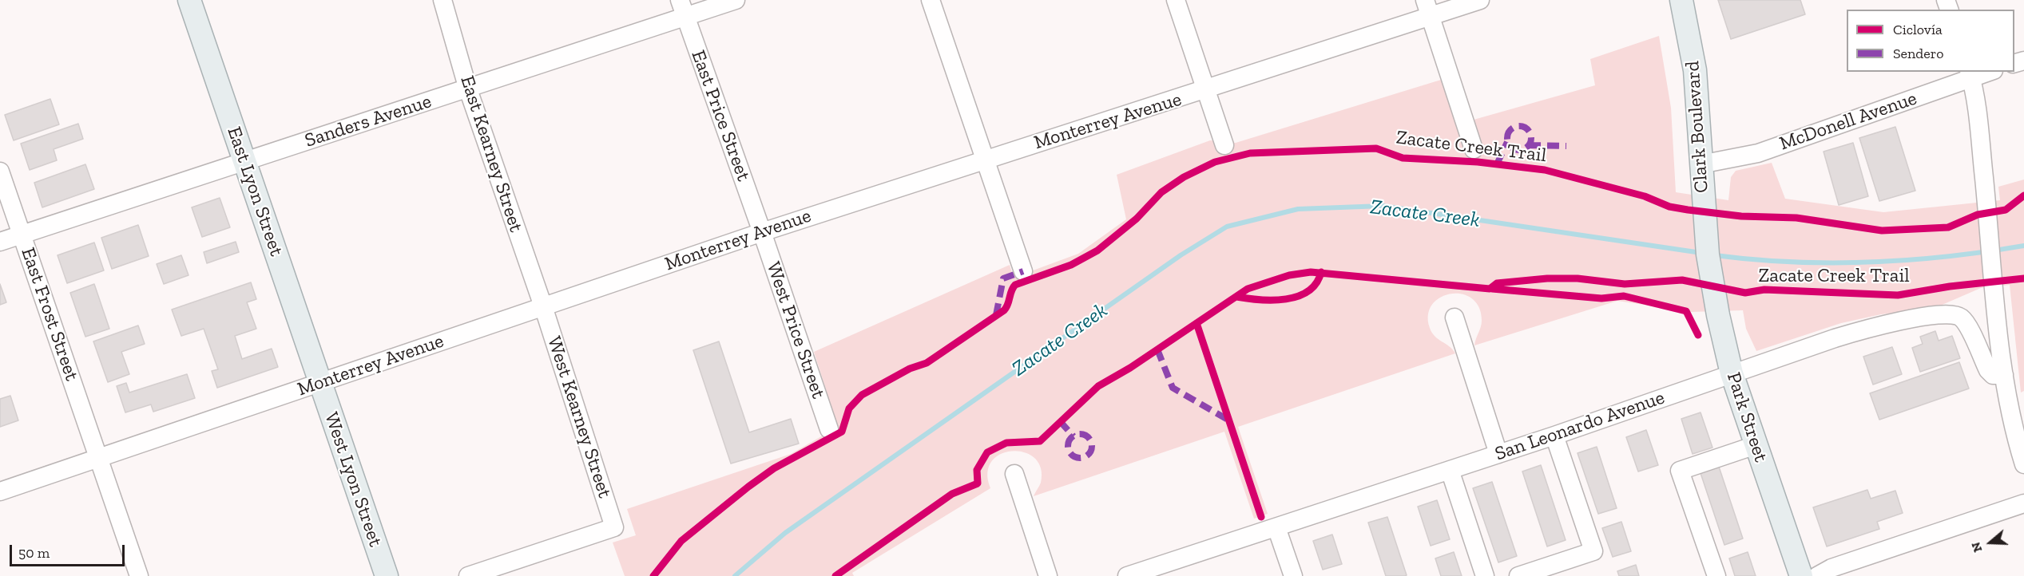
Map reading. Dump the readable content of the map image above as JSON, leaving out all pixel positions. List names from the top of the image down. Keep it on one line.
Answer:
{"streets":{"main road":["Clark Boulevard","East Lyon Street","Park Street","West Lyon Street"],"street":["East Price Street","Sanders Avenue","Monterrey Avenue","McDonell Avenue","East Kearney Street","East Frost Street","West Price Street","West Kearney Street","San Leonardo Avenue"],"cycle path":["Zacate Creek Trail"]},"crossings":[["East Price Street","Sanders Avenue"],["East Price Street","Monterrey Avenue"],["East Price Street","West Price Street"],["Sanders Avenue","East Kearney Street"],["Sanders Avenue","East Lyon Street"],["Sanders Avenue","East Frost Street"],["Monterrey Avenue","East Kearney Street"],["Monterrey Avenue","East Lyon Street"],["Monterrey Avenue","East Frost Street"],["Monterrey Avenue","West Price Street"],["Monterrey Avenue","West Kearney Street"],["Monterrey Avenue","West Lyon Street"],["McDonell Avenue","Clark Boulevard"],["Clark Boulevard","Park Street"],["East Kearney Street","West Kearney Street"],["East Lyon Street","West Lyon Street"],["Park Street","San Leonardo Avenue"]],"water":["Zacate Creek"],"legend":["Ciclovía","Sendero"],"scale_bar":"50 m","north":"left"}
